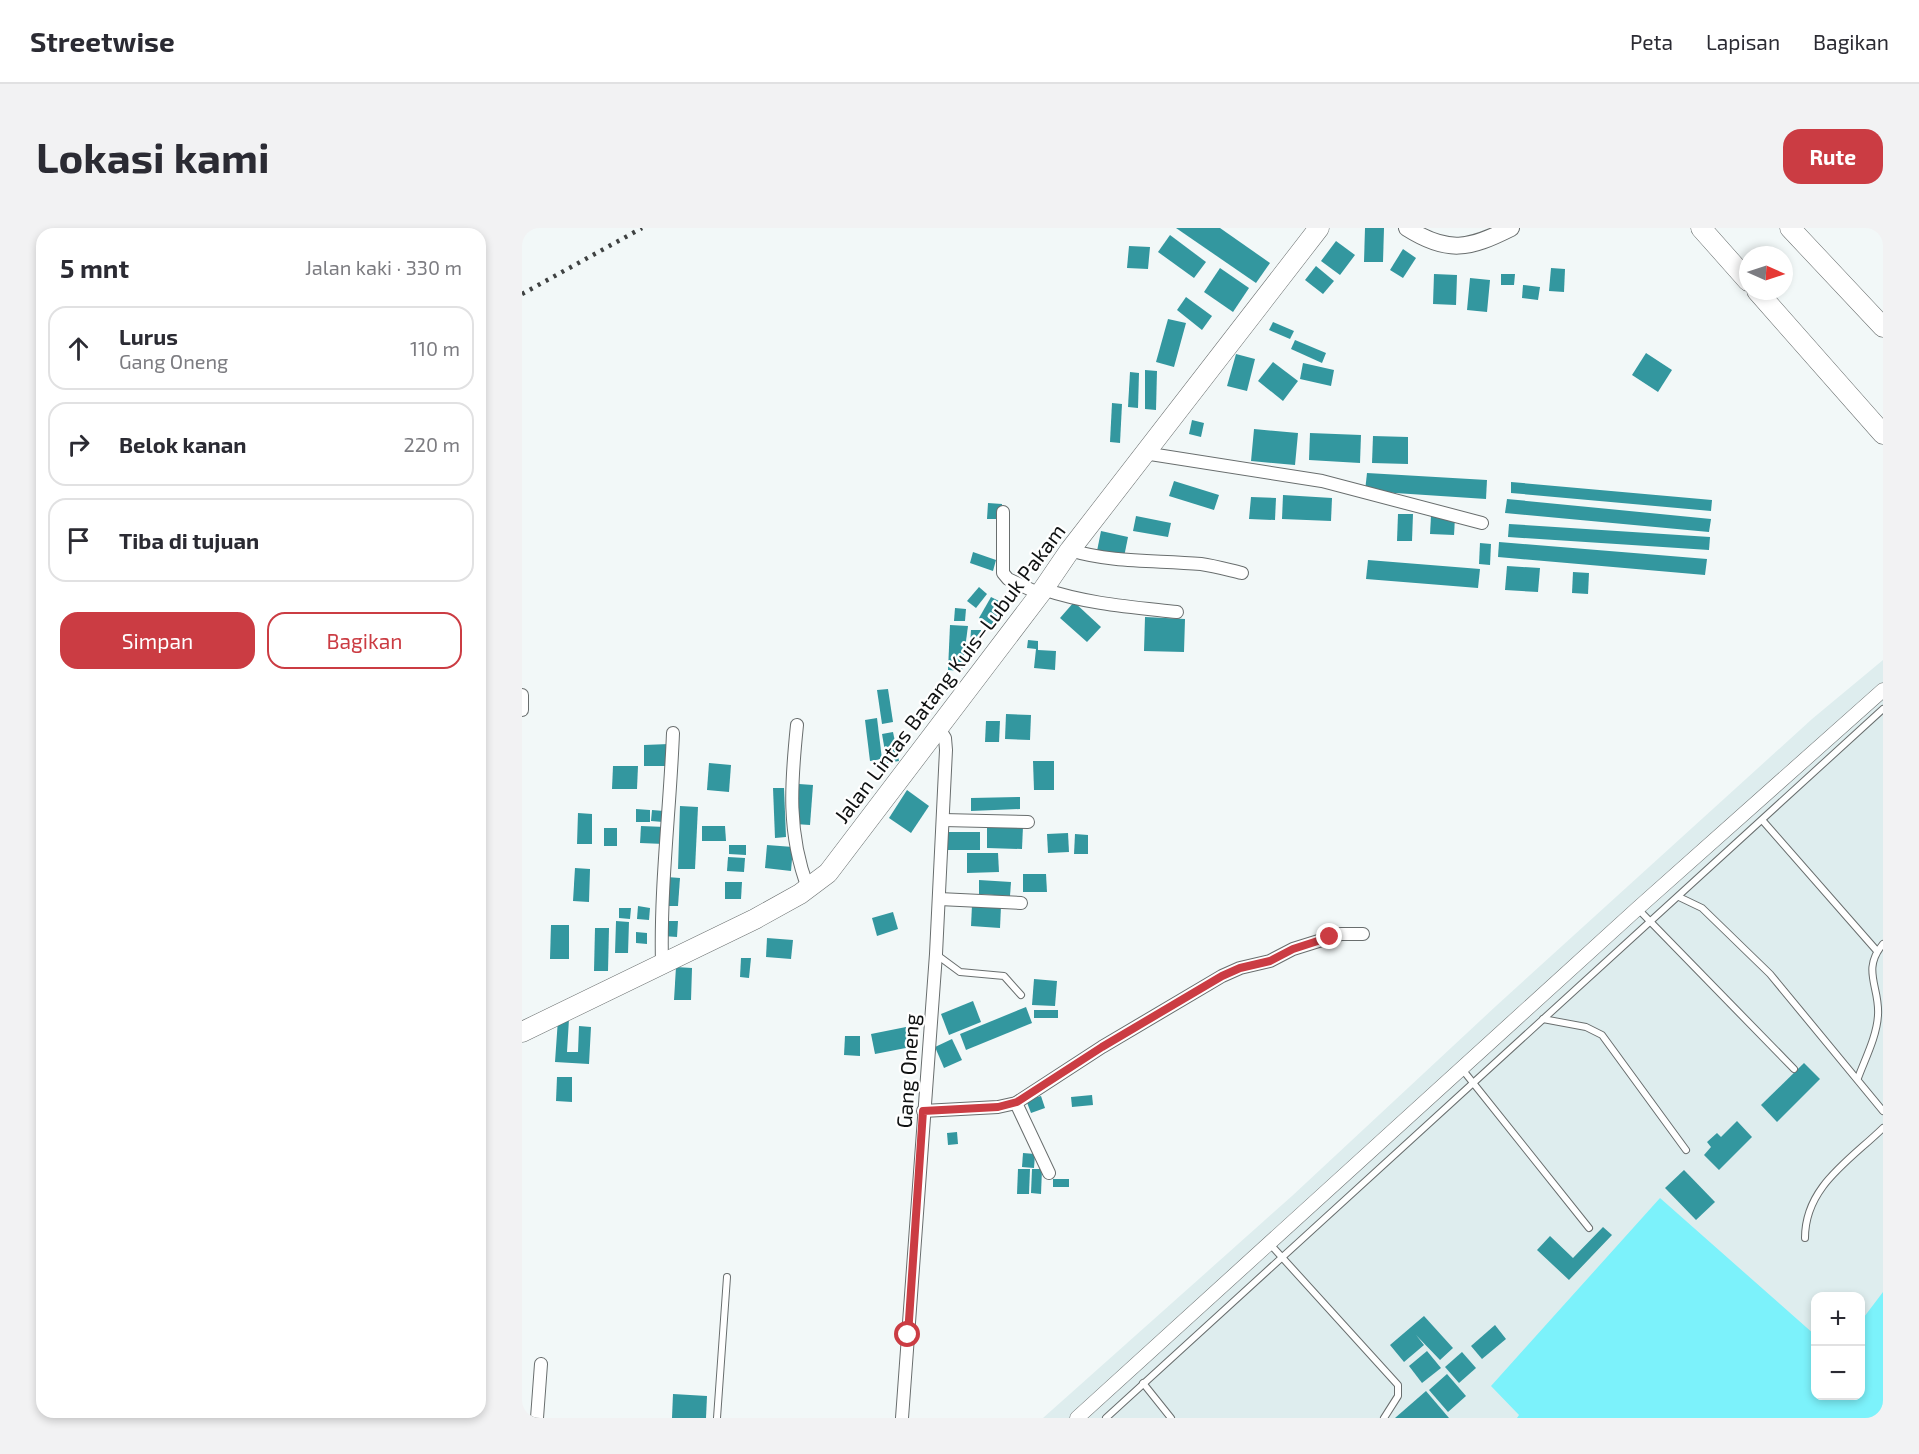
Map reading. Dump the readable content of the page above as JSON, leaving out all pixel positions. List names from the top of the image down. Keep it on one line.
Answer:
{"streets":{"highway":["Jalan Lintas Batang Kuis–Lubuk Pakam"],"street":["Gang Oneng"]},"crossings":[["Jalan Lintas Batang Kuis–Lubuk Pakam","Gang Oneng"]],"north":"right","page":{"header":"Streetwise","nav":["Peta","Lapisan","Bagikan"],"buttons":["Rute",["Simpan","Bagikan"]],"title":"Lokasi kami","heading":["5 mnt","Jalan kaki · 330 m"],"list":[["Lurus","Gang Oneng","110 m"],["Belok kanan","220 m"],"Tiba di tujuan"],"map_buttons":["+","−"]}}
